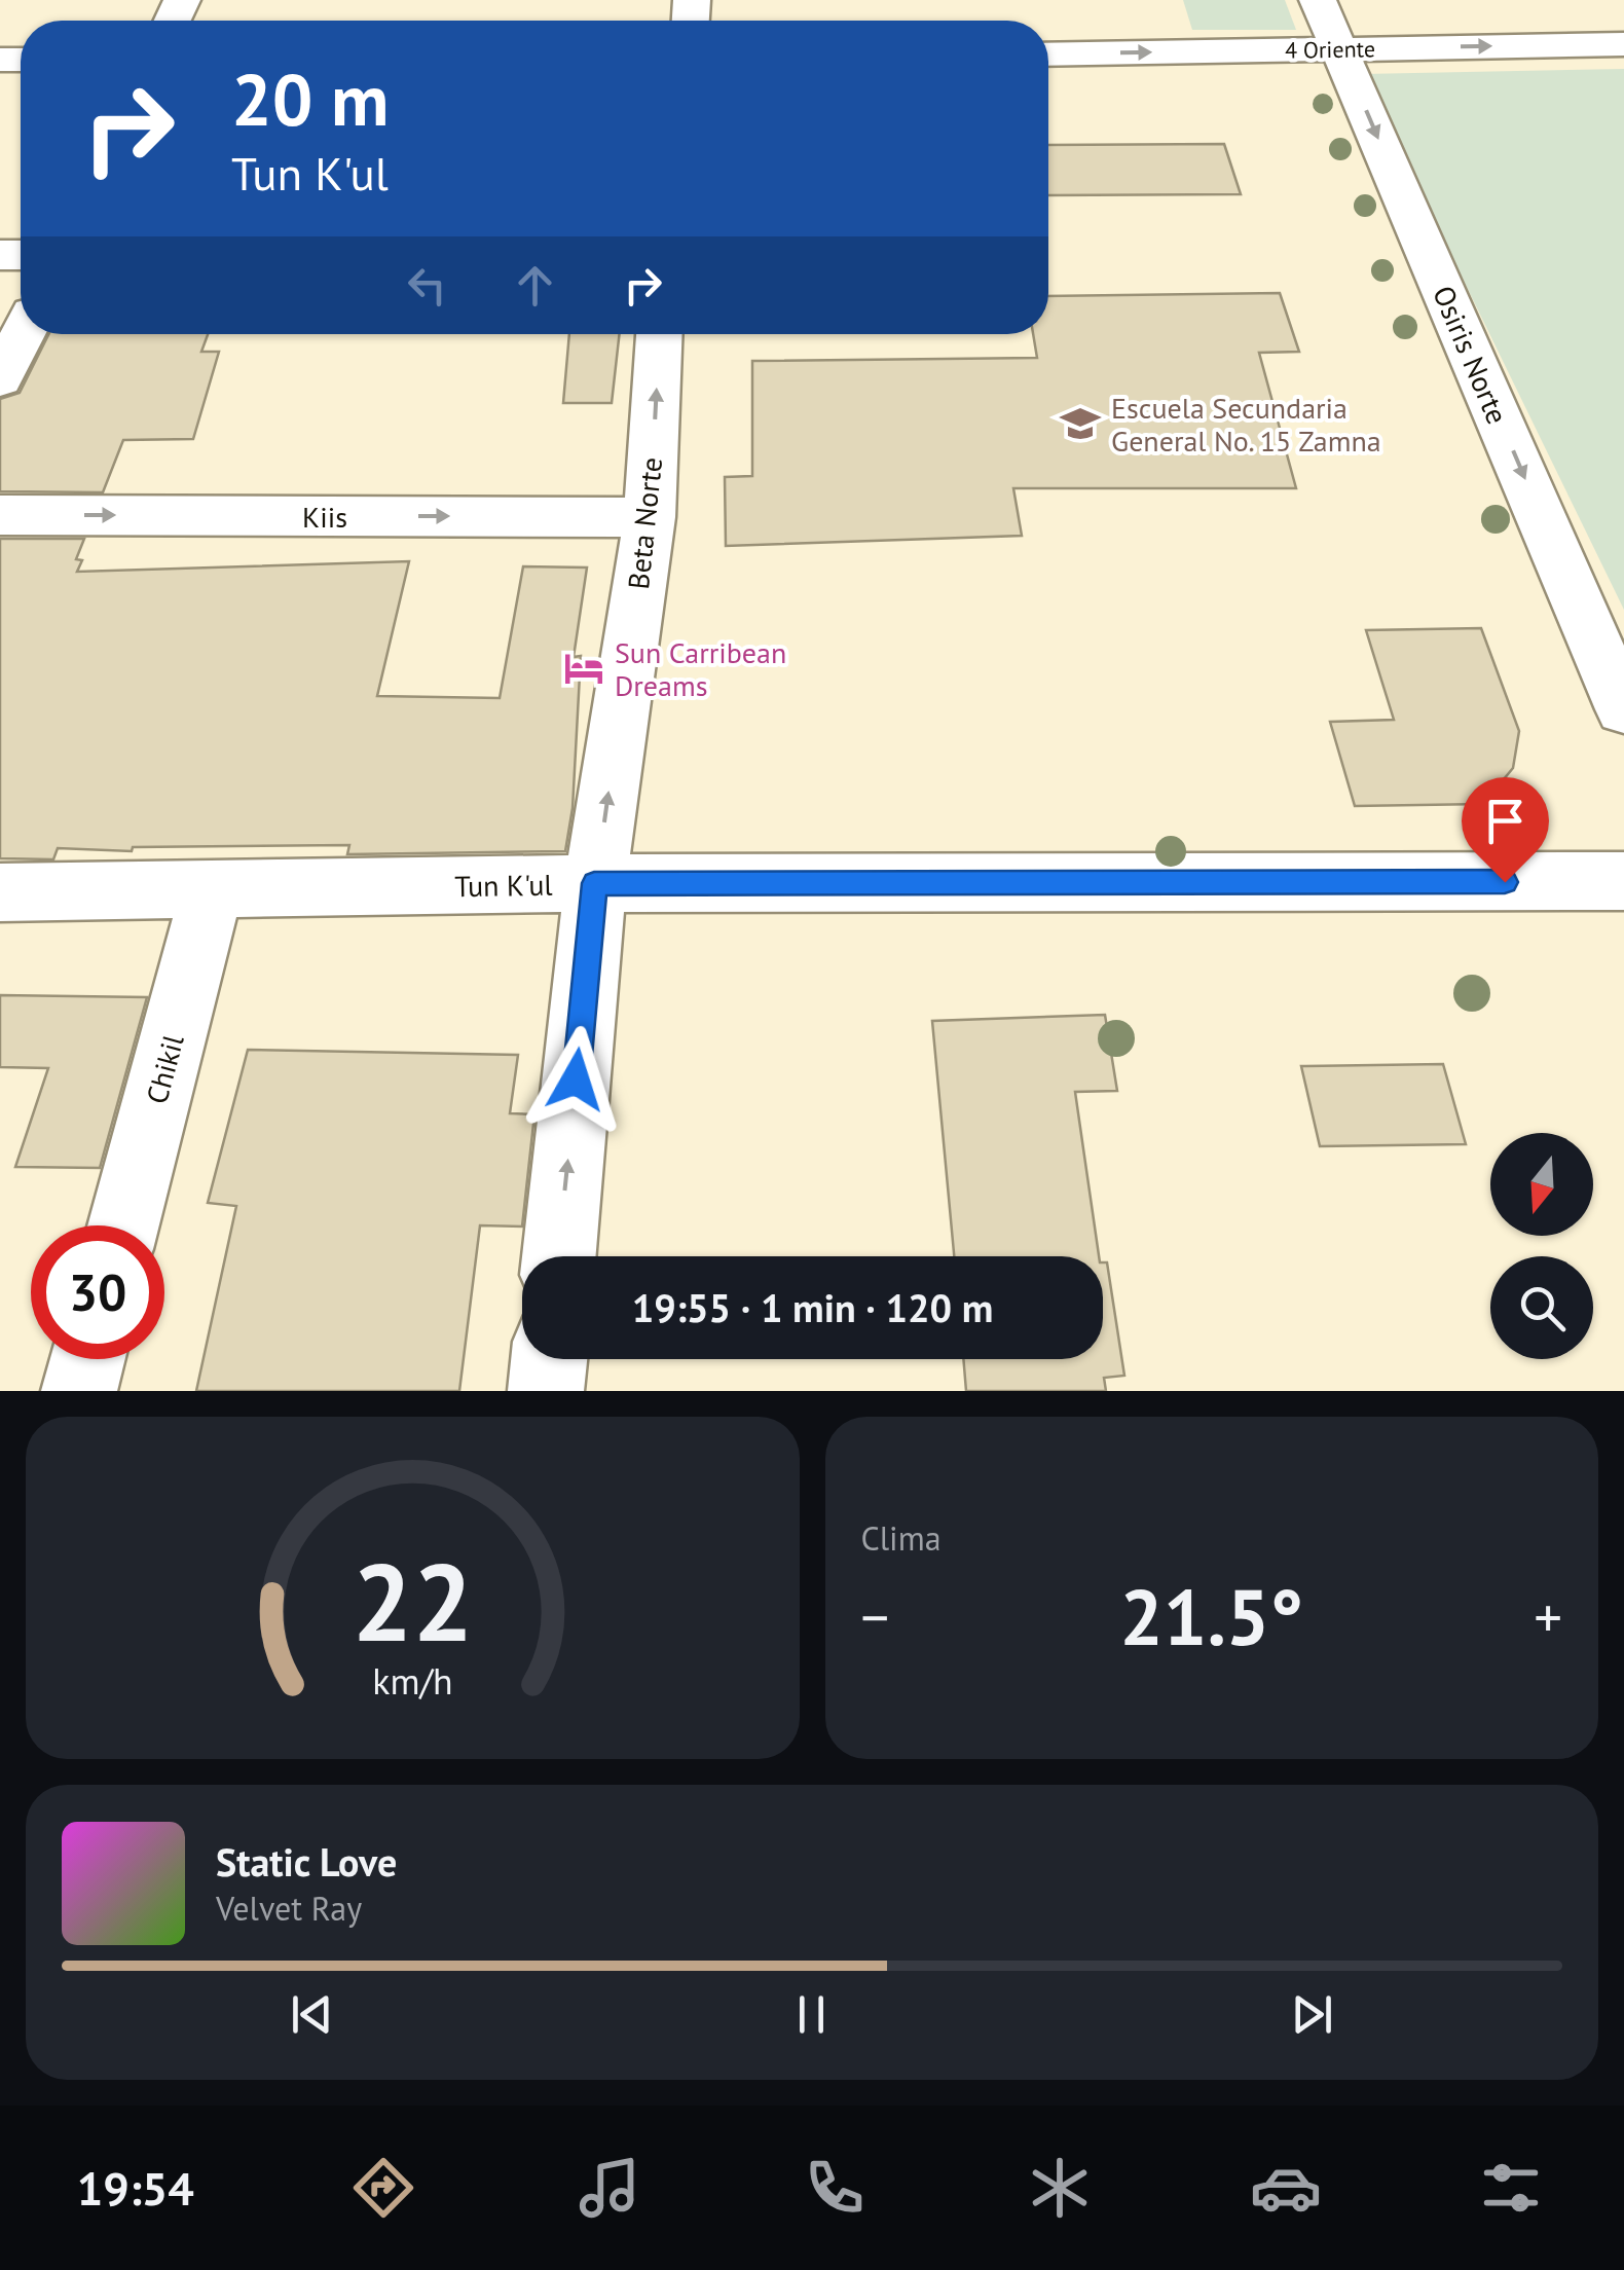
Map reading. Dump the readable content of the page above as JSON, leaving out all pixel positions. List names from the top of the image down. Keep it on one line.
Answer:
{"streets":{"street":["4 Oriente","Osiris Norte","Kiis","Beta Norte","Tun K'ul","Chikil"]},"crossings":[["4 Oriente","Osiris Norte"],["Kiis","Beta Norte"],["Beta Norte","Tun K'ul"],["Tun K'ul","Chikil"]],"one_way":["4 Oriente","Osiris Norte","Kiis","Beta Norte"],"places":{"school or university":["Escuela Secundaria General No. 15 Zamna"],"hotel":["Sun Carribean Dreams"]},"north":"bottom","page":{"turn":["20 m","Tun K'ul"],"limit":"30","trip":"19:55 · 1 min · 120 m","tile":"Clima","heat":["−","21.5°","+"],"song":["Static Love","Velvet Ray"],"tabs":"19:54","gauge":["22","km/h"]}}
